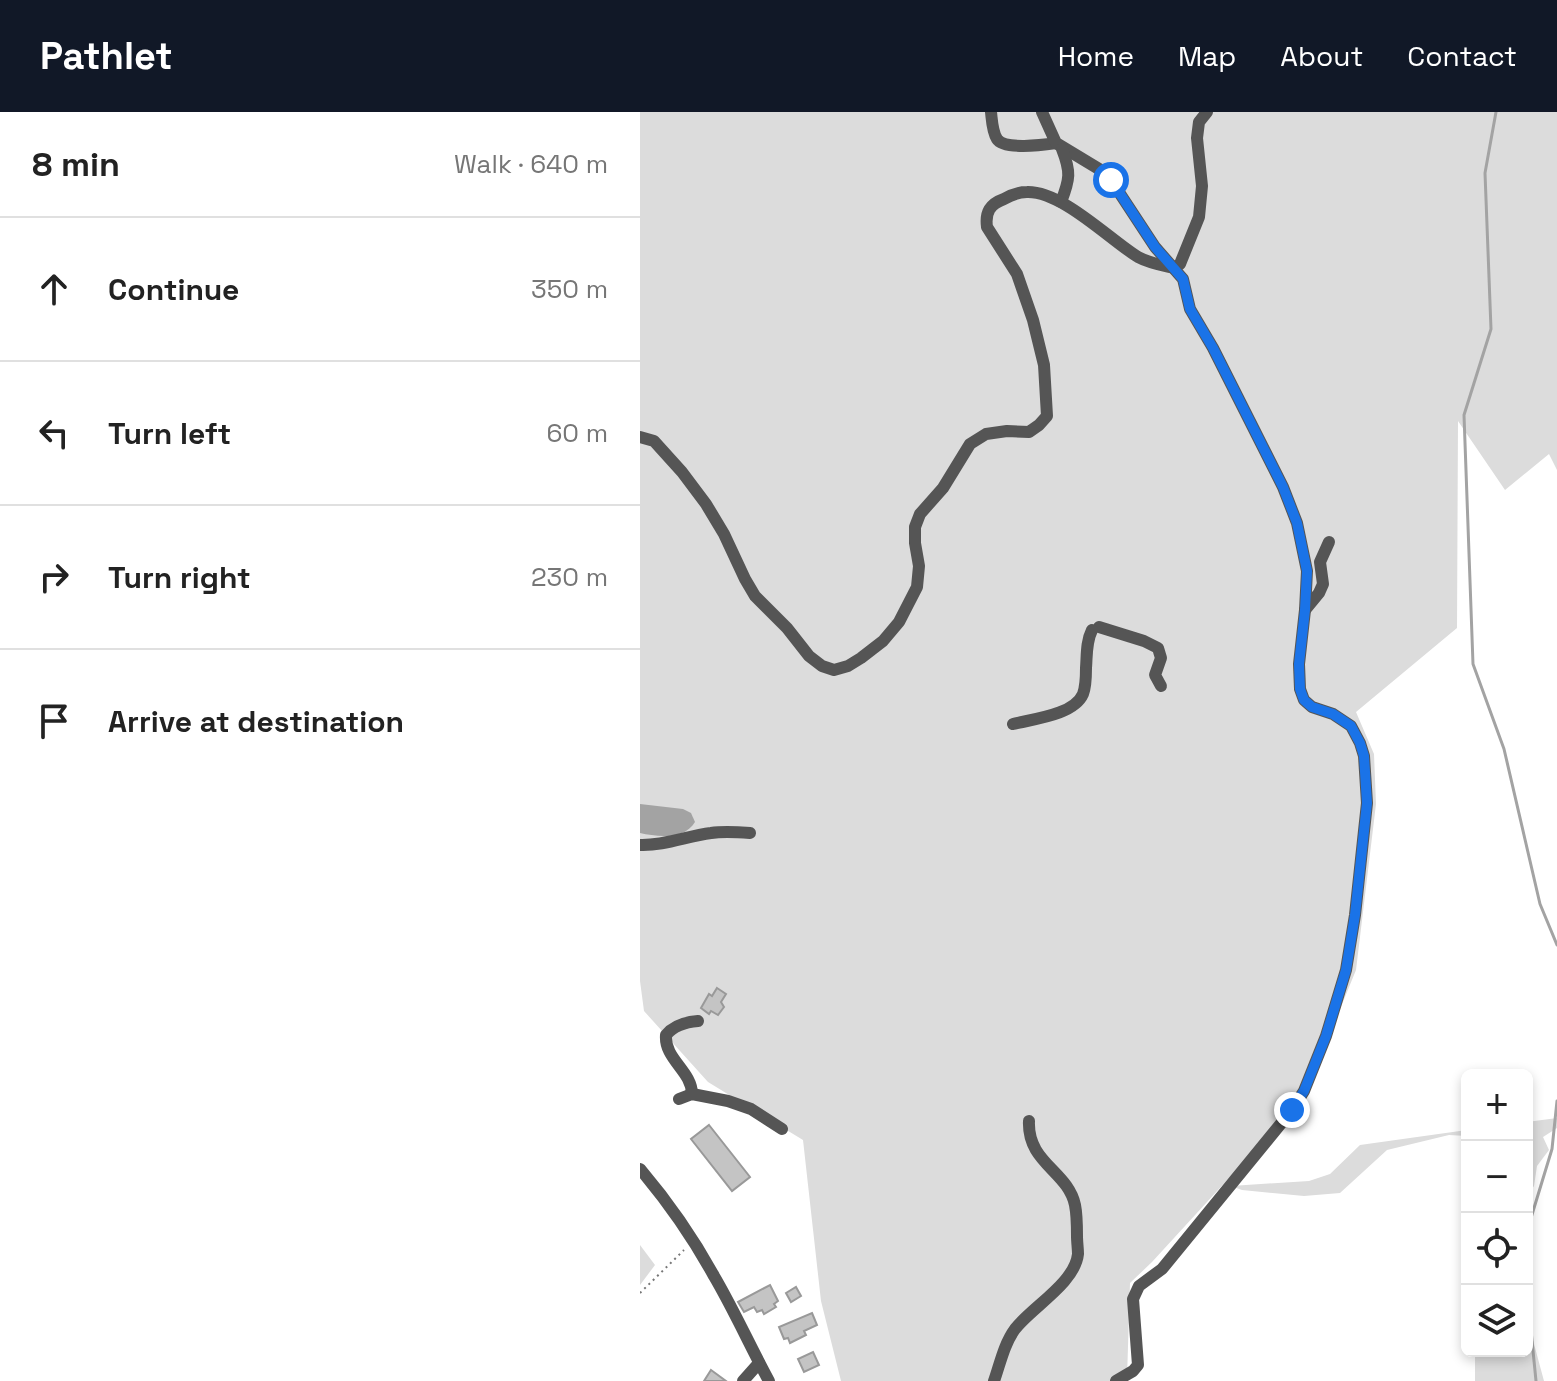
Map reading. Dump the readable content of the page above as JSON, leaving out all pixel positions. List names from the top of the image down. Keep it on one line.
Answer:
{"page":{"header":"Pathlet","nav":["Home","Map","About","Contact"],"heading":["8 min","Walk · 640 m"],"list":[["Continue","350 m"],["Turn left","60 m"],["Turn right","230 m"],"Arrive at destination"],"map_buttons":["+","−"]}}
